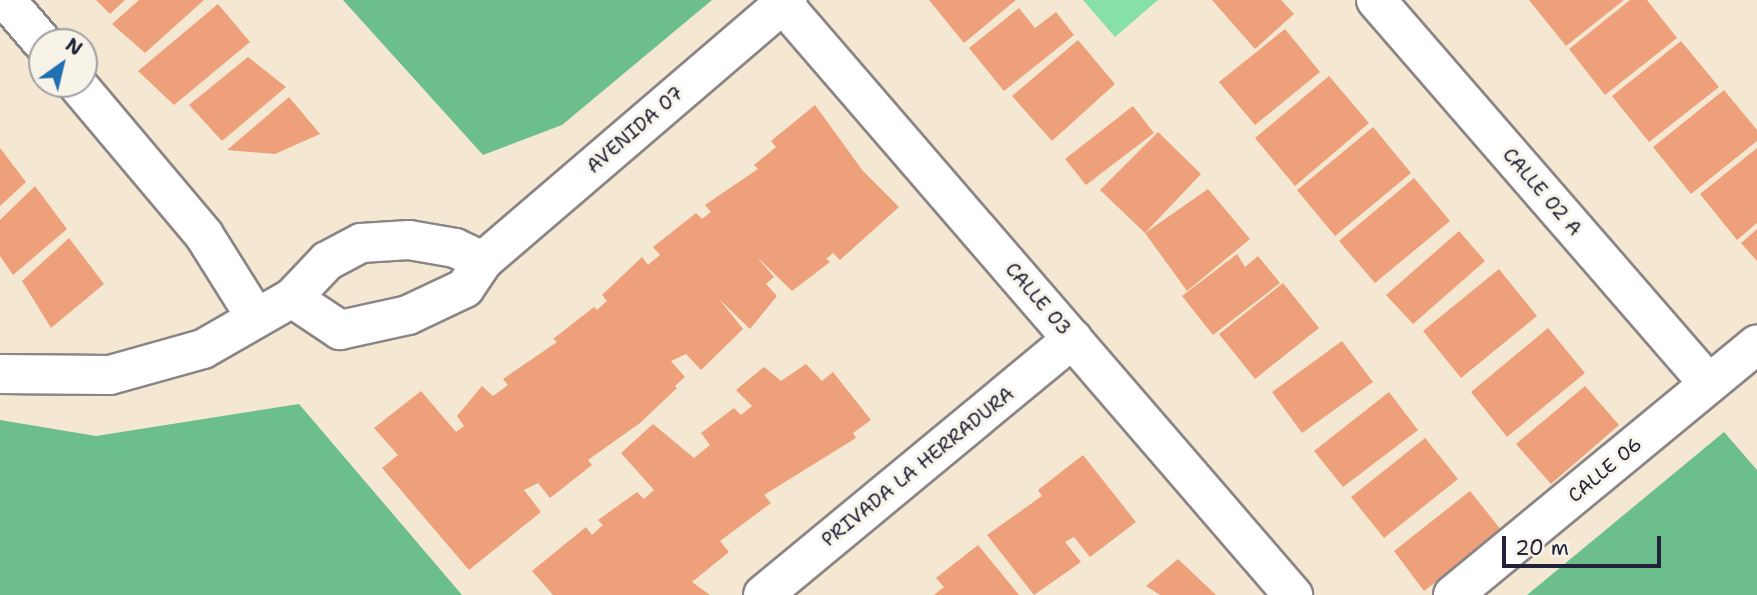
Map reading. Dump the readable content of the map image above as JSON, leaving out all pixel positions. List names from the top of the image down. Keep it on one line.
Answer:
{"streets":{"street":["AVENIDA 07","CALLE 02 A","CALLE 03","PRIVADA LA HERRADURA","CALLE 06"]},"crossings":[["AVENIDA 07","CALLE 03"],["CALLE 02 A","CALLE 06"],["CALLE 03","PRIVADA LA HERRADURA"]],"scale_bar":"20 m","north":"top right"}
